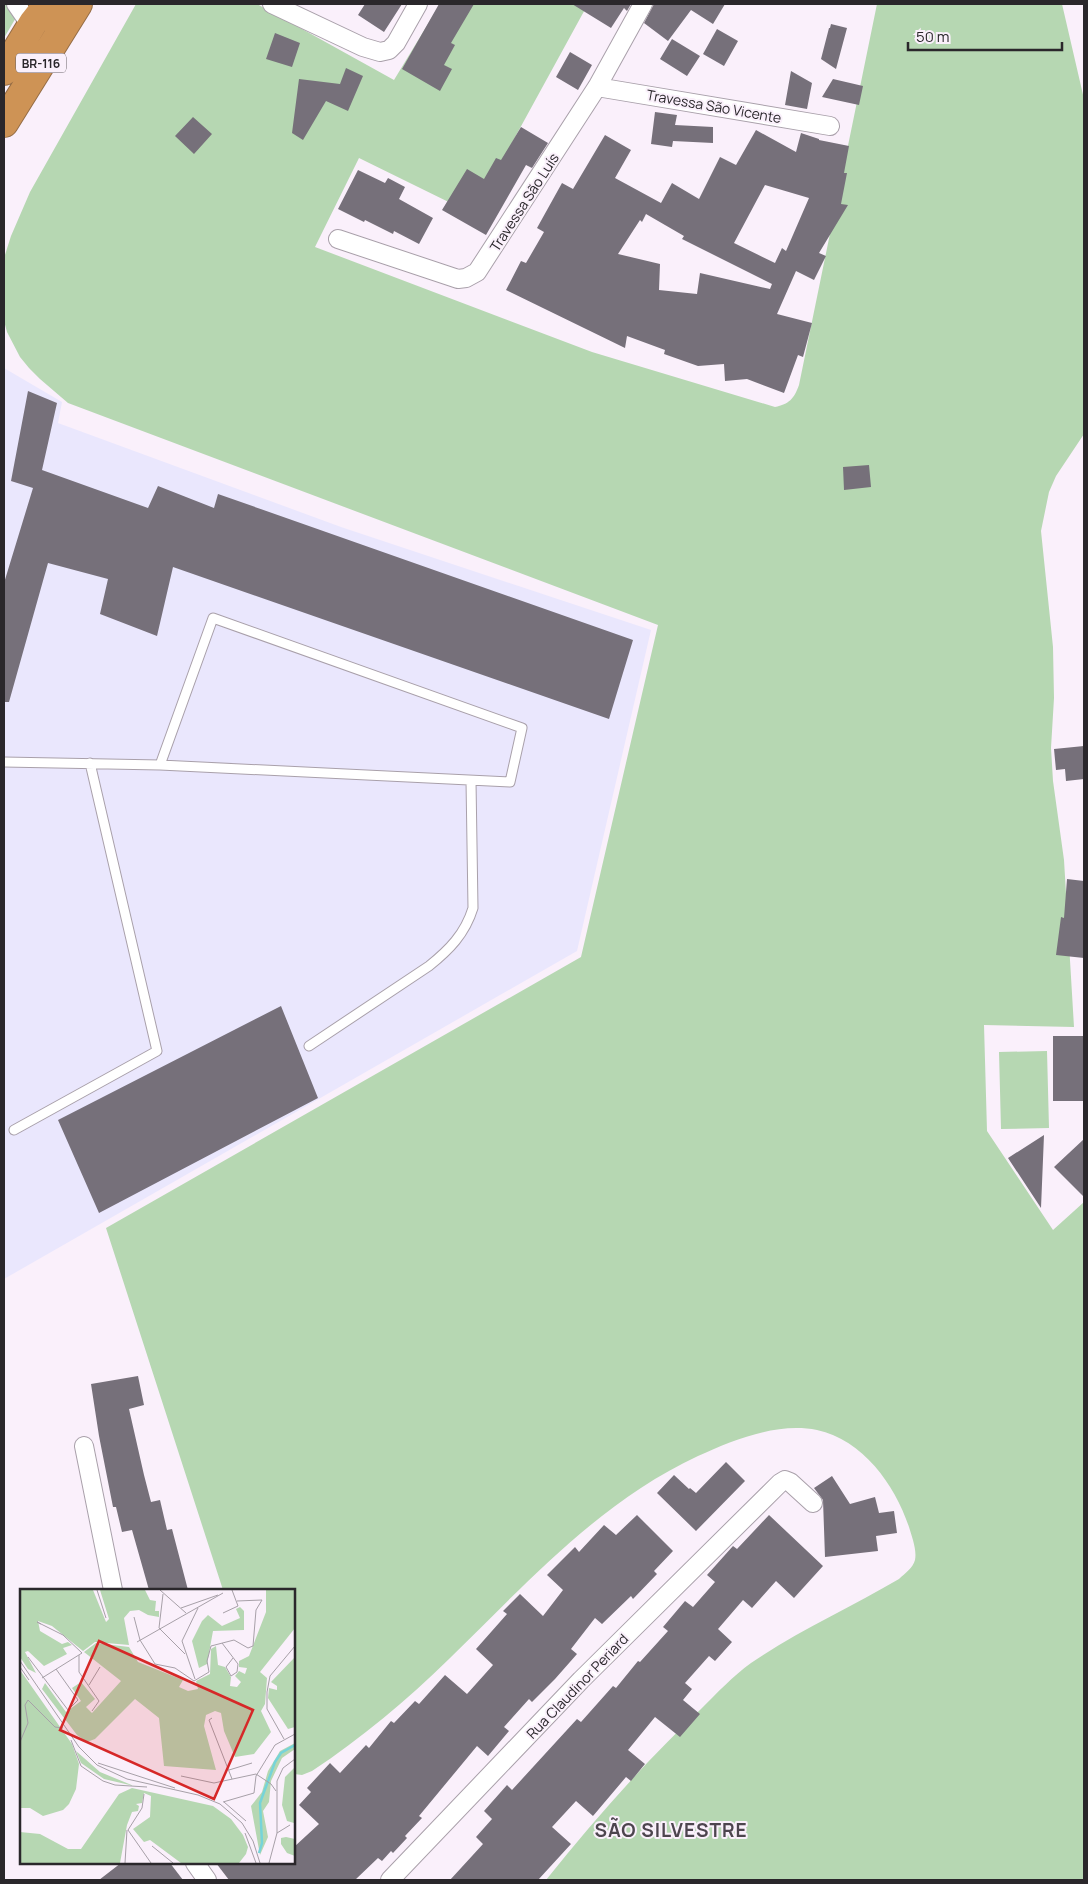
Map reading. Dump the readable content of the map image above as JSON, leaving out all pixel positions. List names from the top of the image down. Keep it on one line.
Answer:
{"streets":{"highway":["BR-116"],"street":["Travessa São Vicente","Travessa São Luís","Rua Claudinor Periard"]},"crossings":[["Travessa São Vicente","Travessa São Luís"]],"districts":["SÃO SILVESTRE"],"scale_bar":"50 m"}
